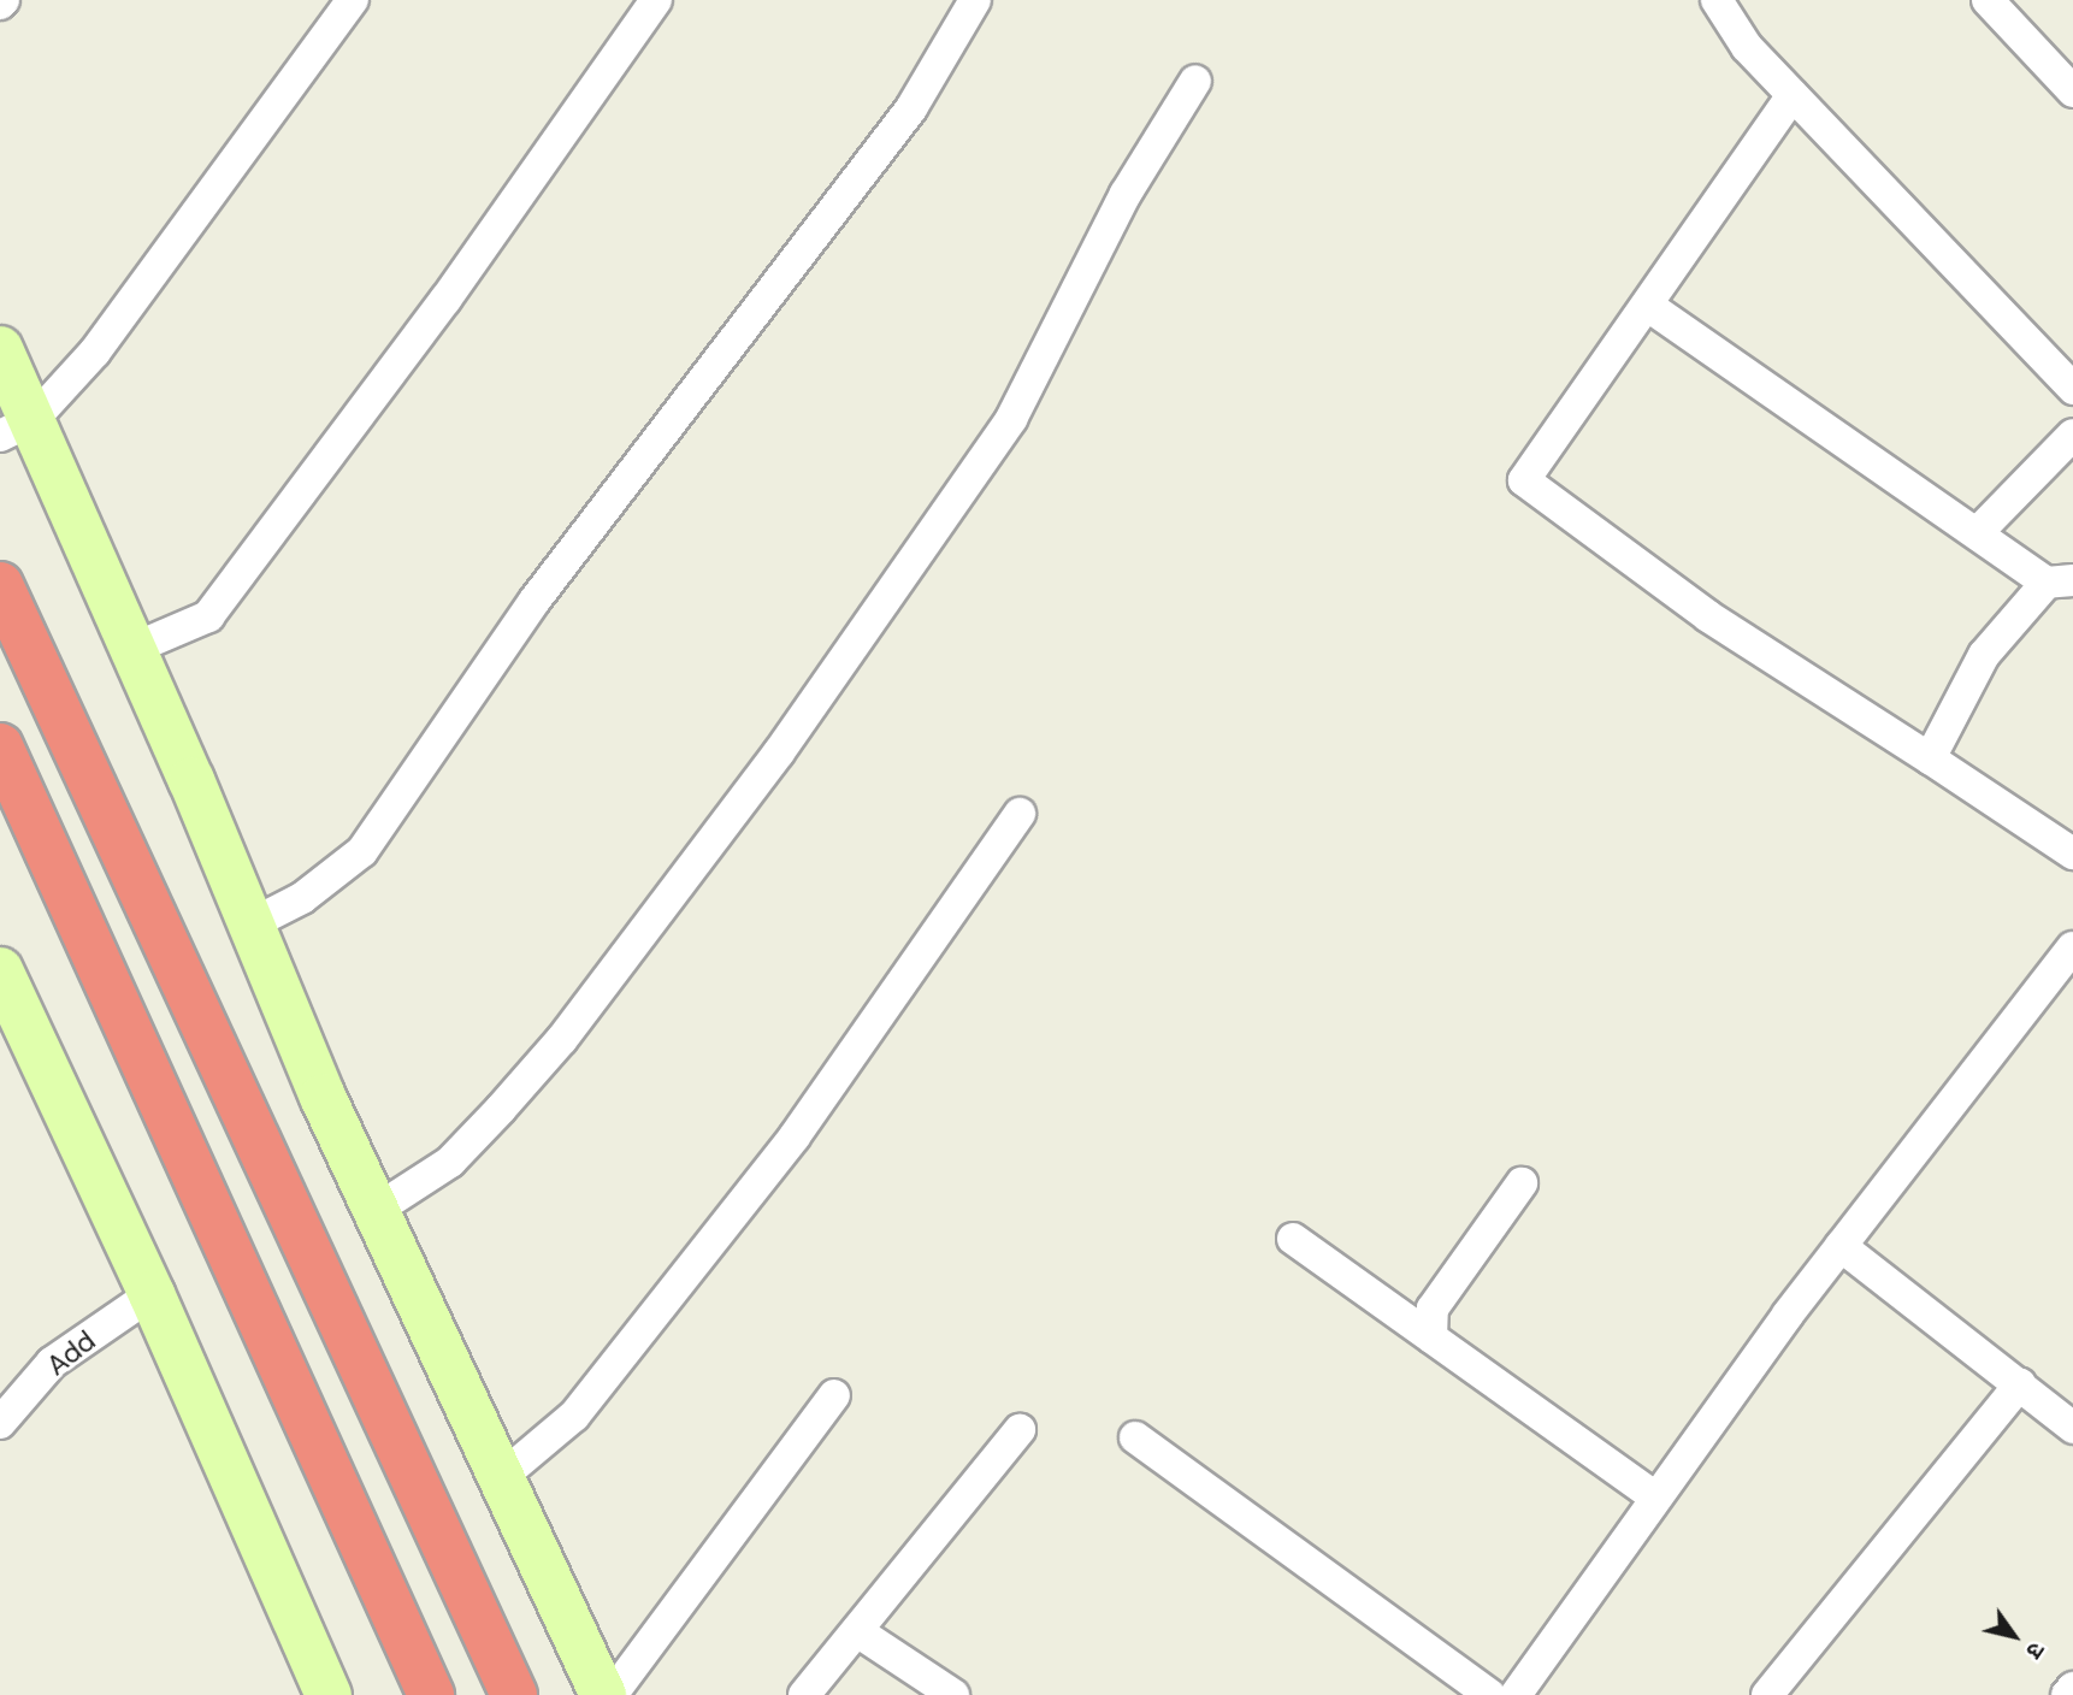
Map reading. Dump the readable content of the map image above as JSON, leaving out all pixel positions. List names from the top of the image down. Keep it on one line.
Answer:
{"streets":{"street":["Add"]},"north":"bottom right"}
